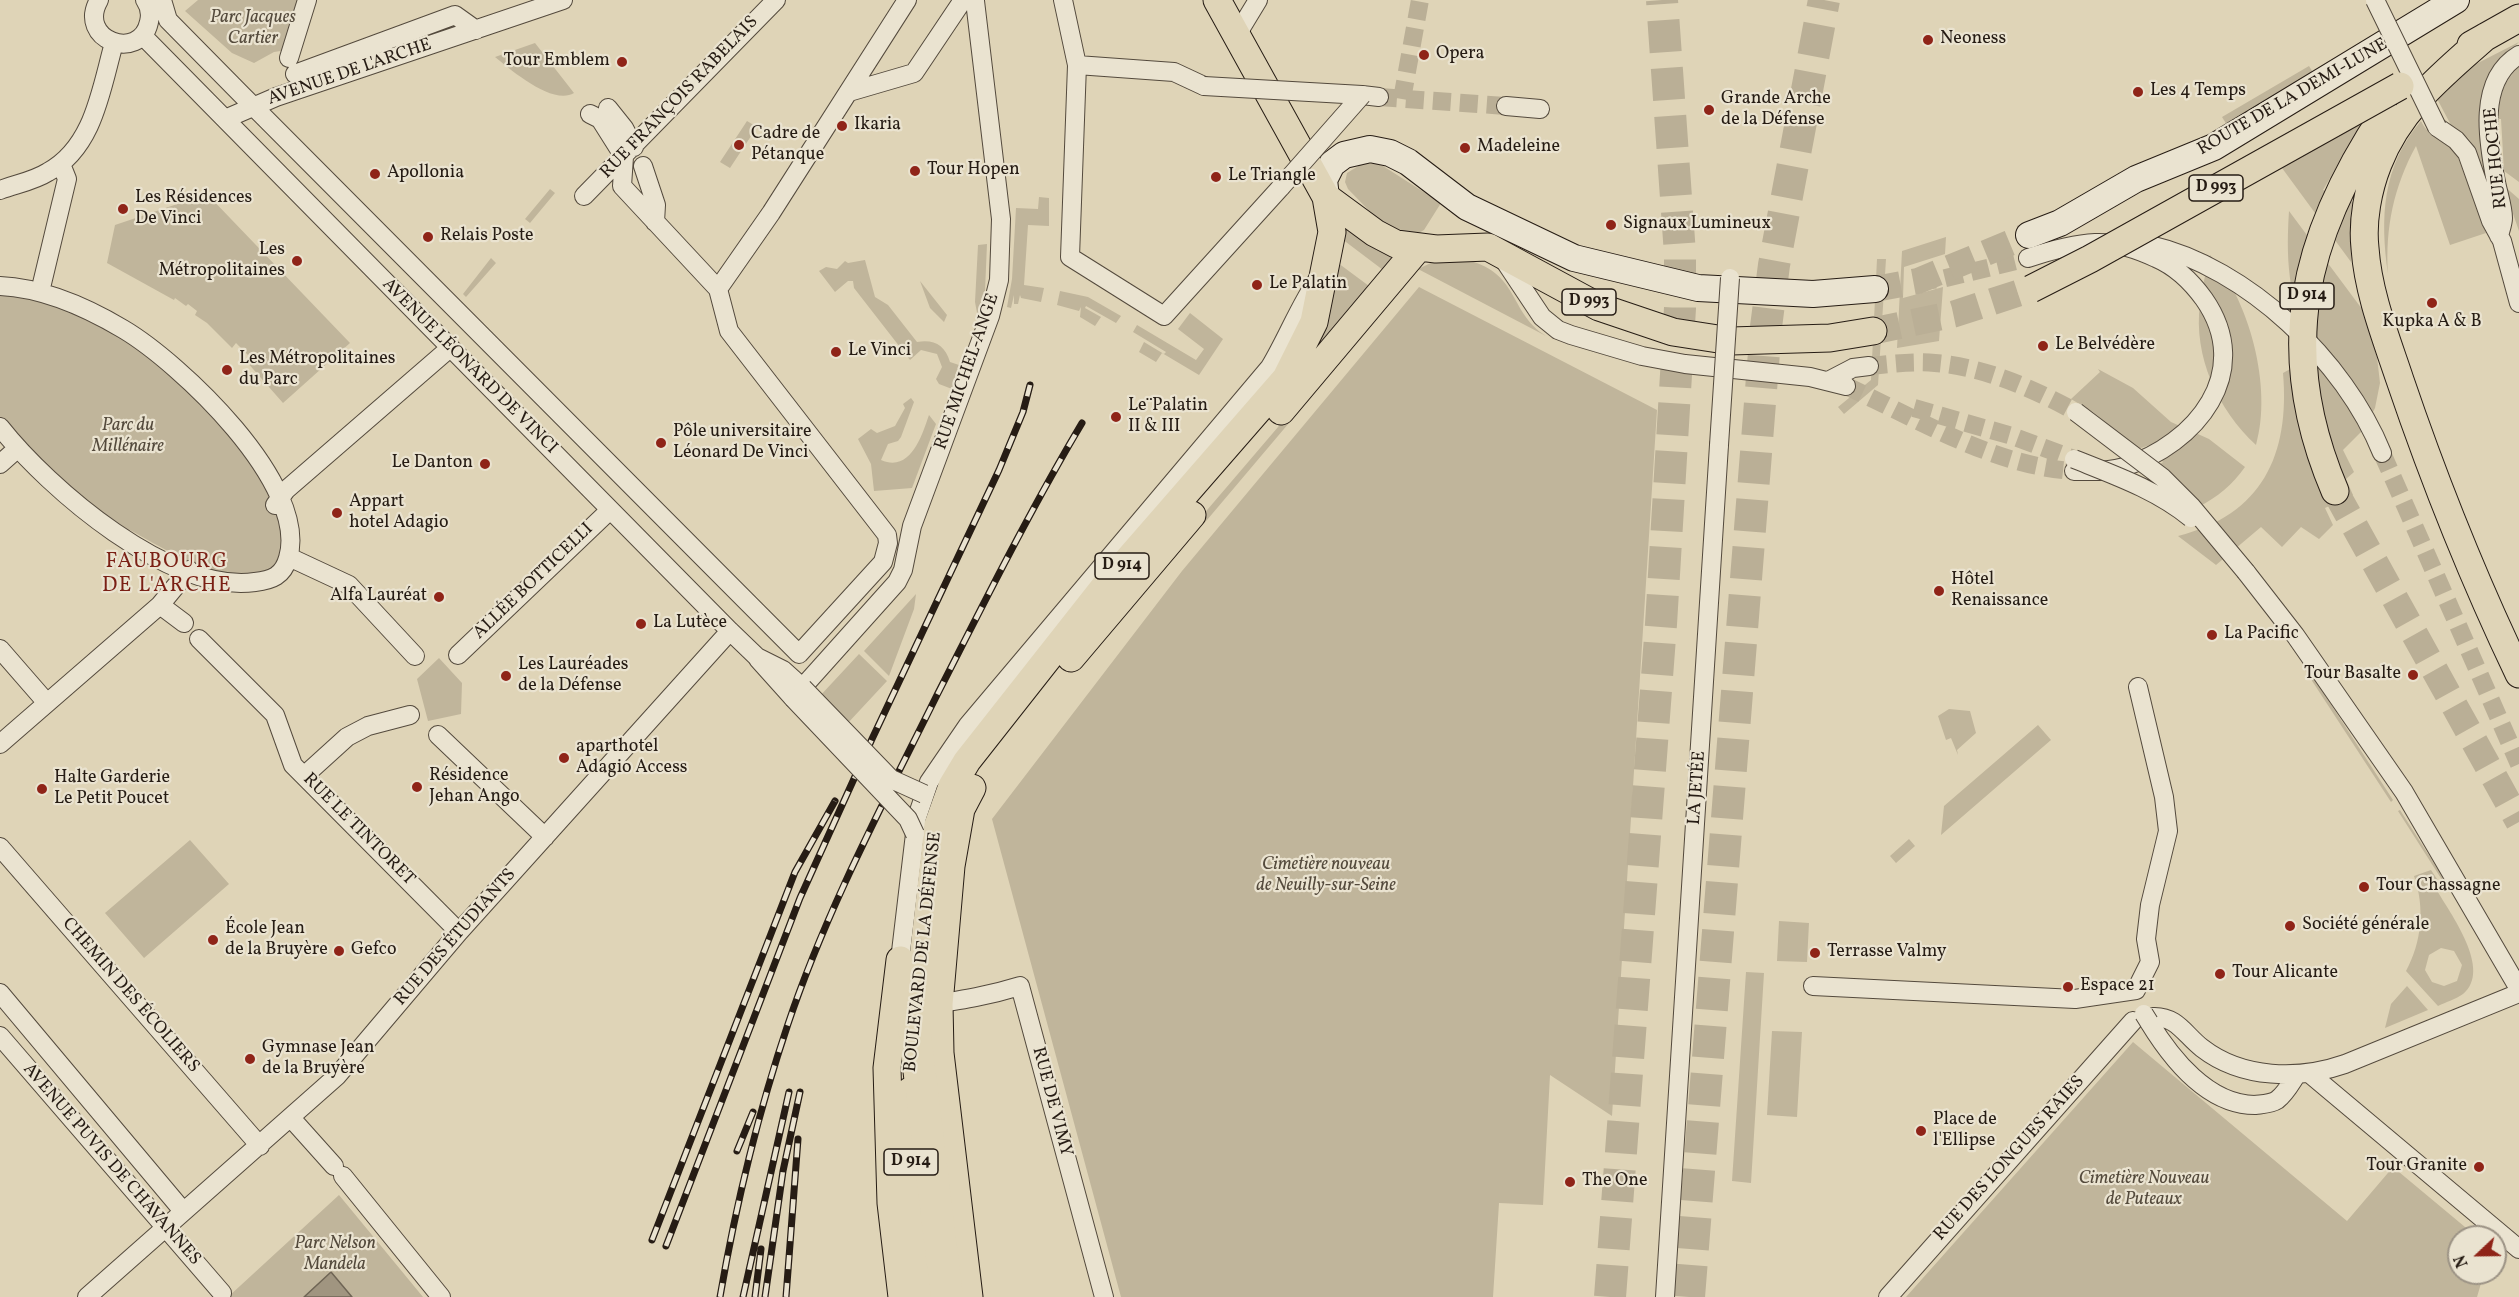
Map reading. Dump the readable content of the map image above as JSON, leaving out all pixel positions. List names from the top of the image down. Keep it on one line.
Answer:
{"streets":{"main road":["D 993","D 914","BOULEVARD DE LA DÉFENSE"],"street":["AVENUE DE L'ARCHE","RUE FRANÇOIS RABELAIS","ROUTE DE LA DEMI-LUNE","RUE HOCHE","AVENUE LÉONARD DE VINCI","RUE MICHEL-ANGE","ALLÉE BOTTICELLI","LA JETÉE","RUE LE TINTORET","RUE DES ÉTUDIANTS","CHEMIN DES ÉCOLIERS","RUE DE VIMY","RUE DES LONGUES RAIES","AVENUE PUVIS DE CHAVANNES"]},"crossings":[["AVENUE DE L'ARCHE","AVENUE LÉONARD DE VINCI"],["D 993","D 914"],["D 993","BOULEVARD DE LA DÉFENSE"],["AVENUE LÉONARD DE VINCI","RUE MICHEL-ANGE"],["AVENUE LÉONARD DE VINCI","ALLÉE BOTTICELLI"],["AVENUE LÉONARD DE VINCI","RUE DES ÉTUDIANTS"],["RUE LE TINTORET","RUE DES ÉTUDIANTS"],["RUE DES ÉTUDIANTS","CHEMIN DES ÉCOLIERS"],["RUE DES ÉTUDIANTS","AVENUE PUVIS DE CHAVANNES"],["BOULEVARD DE LA DÉFENSE","RUE DE VIMY"]],"districts":["FAUBOURG DE L'ARCHE"],"parks":["Parc Jacques Cartier","Parc du Millénaire","Cimetière nouveau de Neuilly-sur-Seine","Cimetière Nouveau de Puteaux","Parc Nelson Mandela"],"places":["Neoness","Opera","Tour Emblem","Les 4 Temps","Grande Arche de la Défense","Ikaria","Cadre de Pétanque","Madeleine","Tour Hopen","Apollonia","Le Triangle","Les Résidences De Vinci","Signaux Lumineux","Relais Poste","Les Métropolitaines","Le Palatin","Kupka A & B","Le Belvédère","Le Vinci","Les Métropolitaines du Parc","Le¨Palatin II & III","Pôle universitaire Léonard De Vinci","Le Danton","Appart hotel Adagio","Hôtel Renaissance","Alfa Lauréat","La Lutèce","La Pacific","Tour Basalte","Les Lauréades de la Défense","aparthotel Adagio Access","Résidence Jehan Ango","Halte Garderie Le Petit Poucet","Tour Chassagne","Société générale","École Jean de la Bruyère","Gefco","Terrasse Valmy","Tour Alicante","Espace 21","Gymnase Jean de la Bruyère","Place de l'Ellipse","Tour Granite","The One"],"north":"left"}
